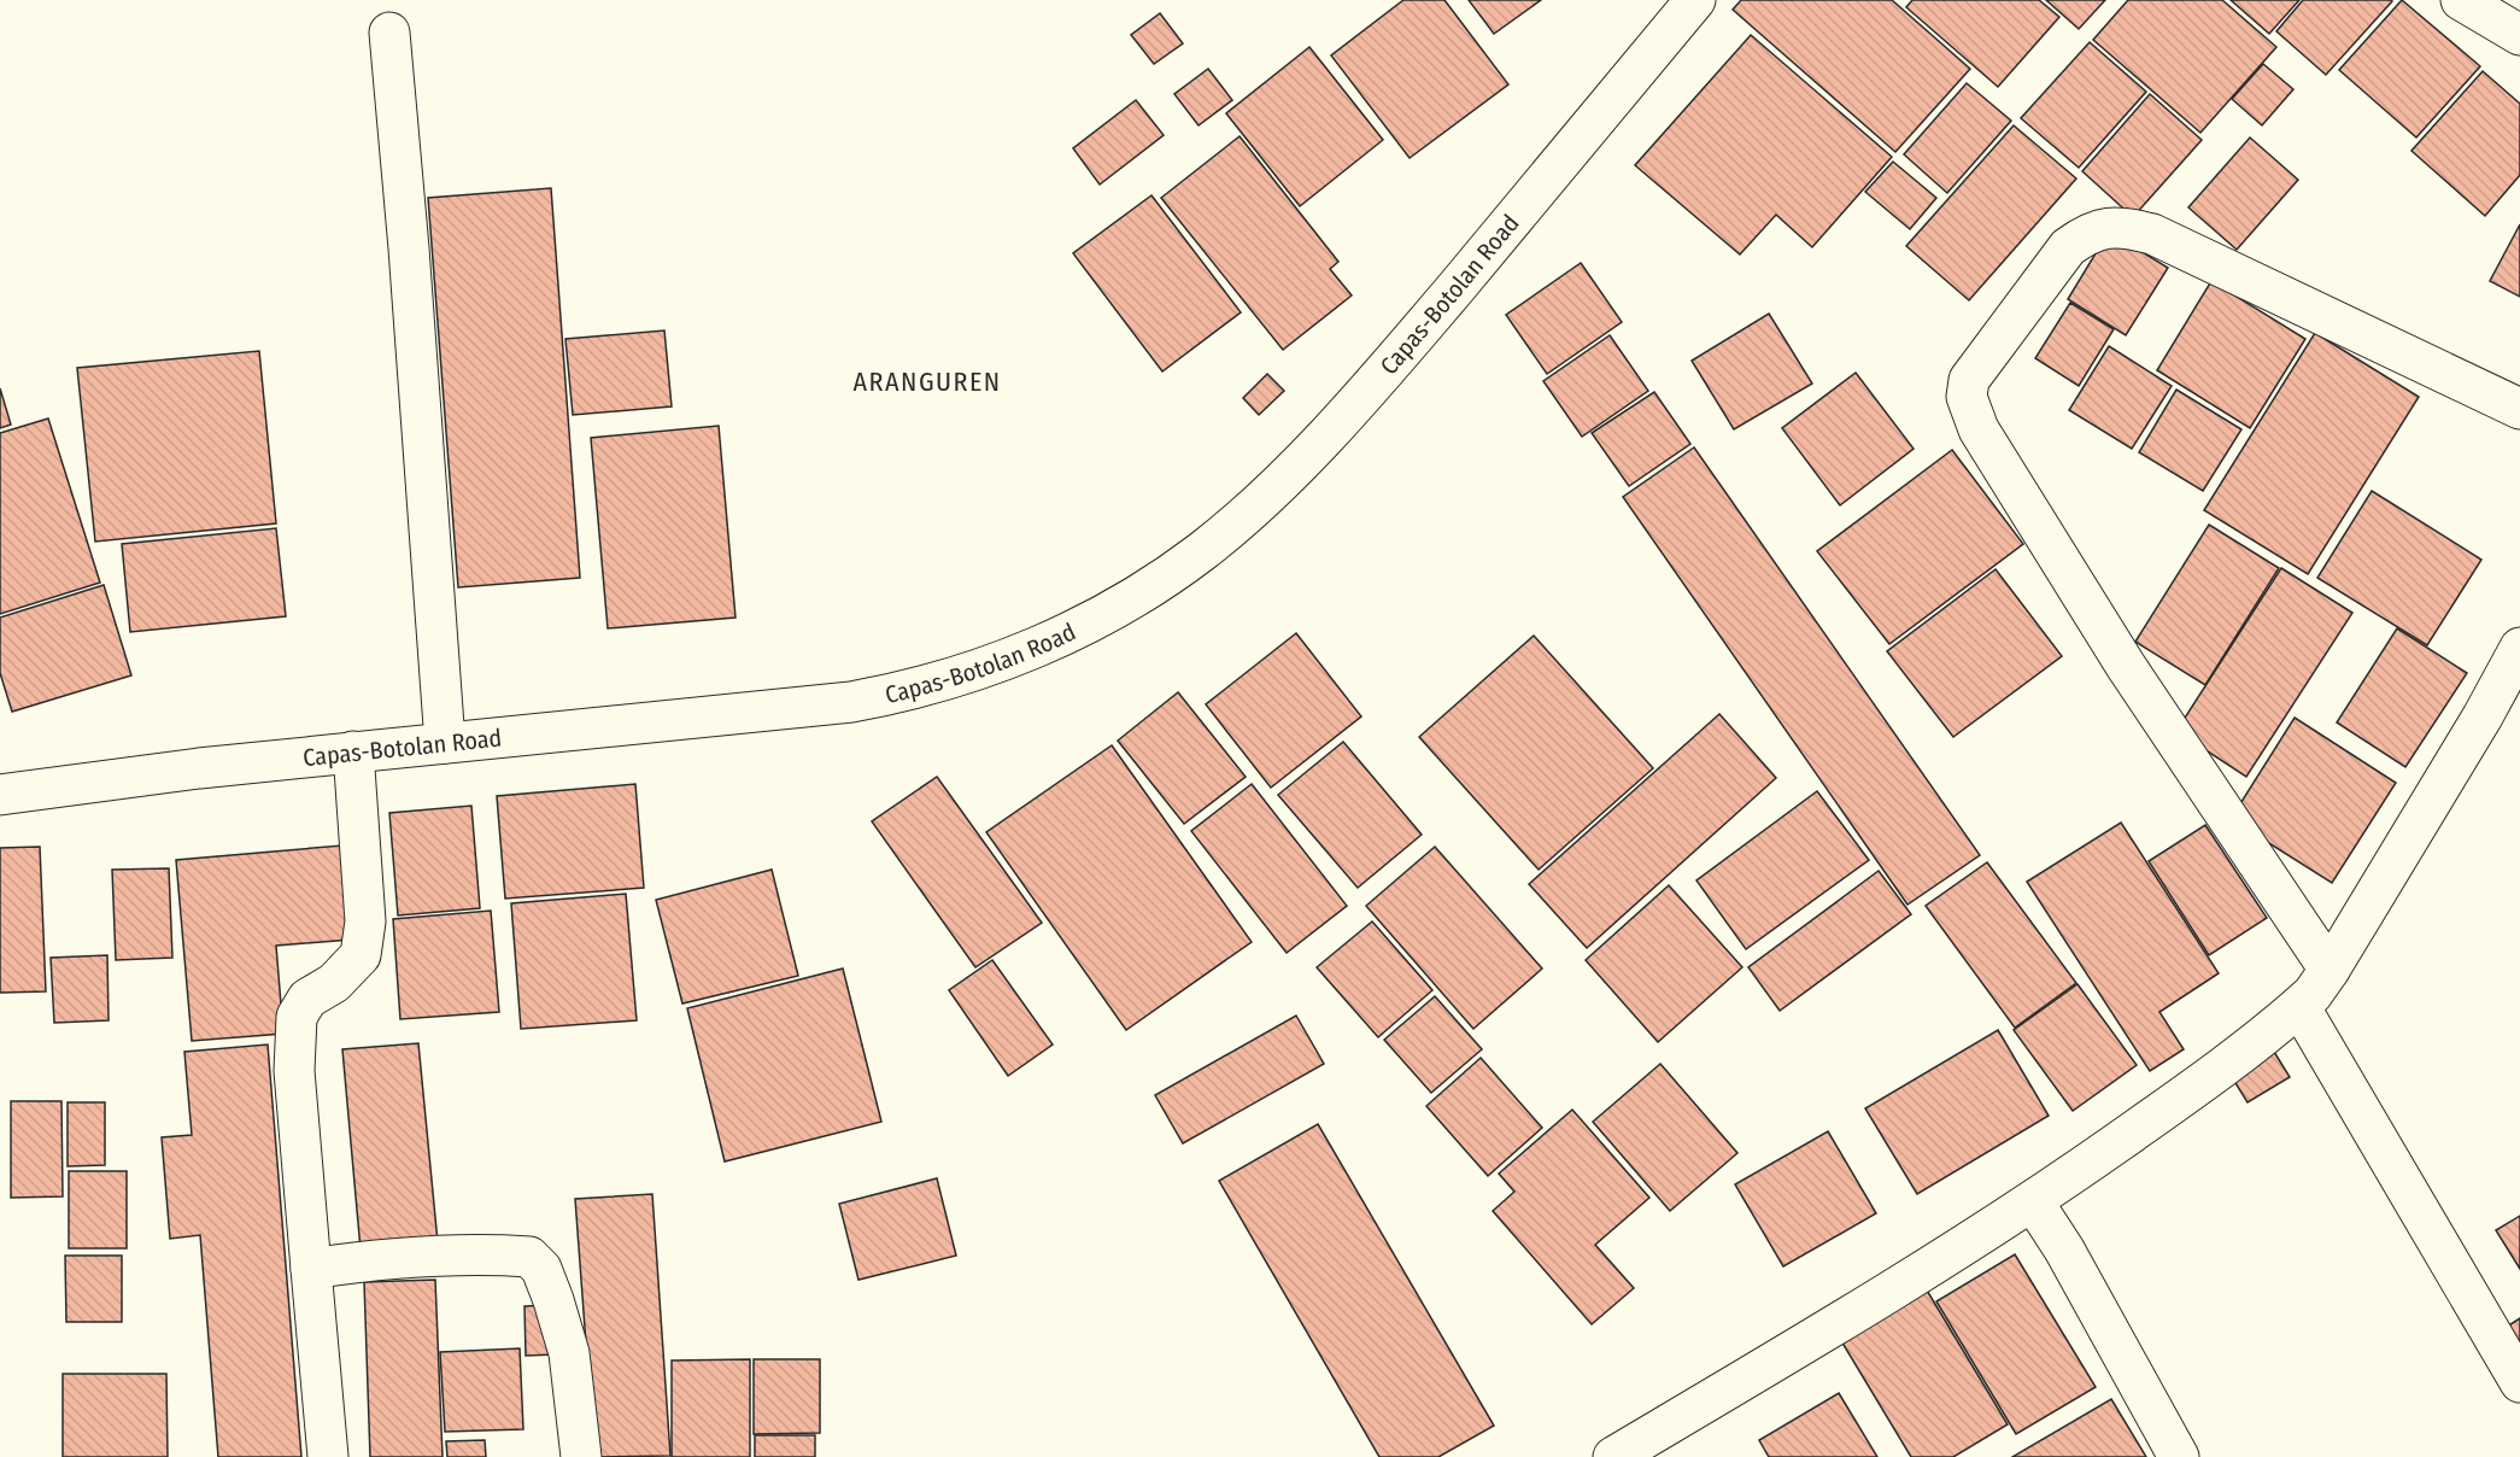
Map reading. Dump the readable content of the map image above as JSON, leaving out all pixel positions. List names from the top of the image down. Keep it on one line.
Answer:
{"streets":{"street":["Capas-Botolan Road"]},"districts":["ARANGUREN"]}
